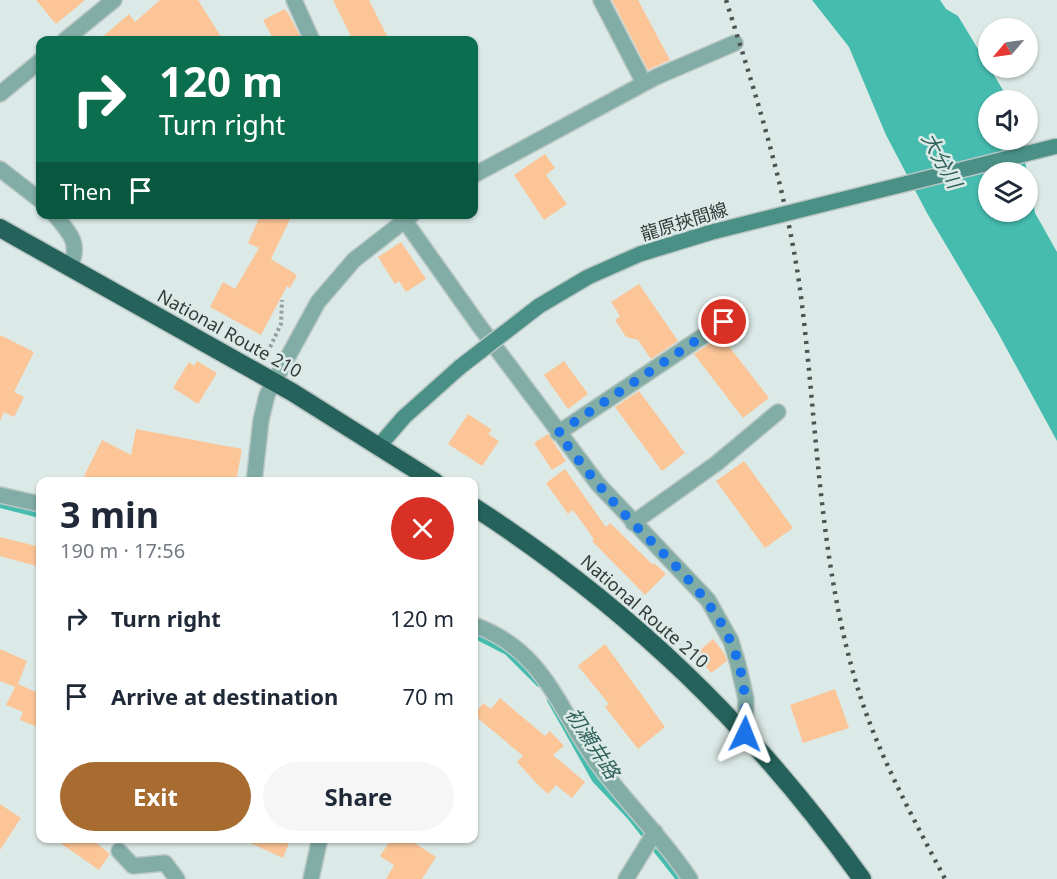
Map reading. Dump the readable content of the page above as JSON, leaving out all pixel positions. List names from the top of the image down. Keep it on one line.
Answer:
{"streets":{"highway":["National Route 210"],"main road":["龍原挾間線"]},"crossings":[["龍原挾間線","National Route 210"]],"water":["大分川","初瀬井路"],"north":"bottom left","page":{"turn":["120 m","Turn right"],"then":"Then","heading":["3 min","190 m · 17:56"],"list":[{"name":"Turn right","value":"120 m"},{"name":"Arrive at destination","value":"70 m"}],"buttons":["Exit","Share"]}}
